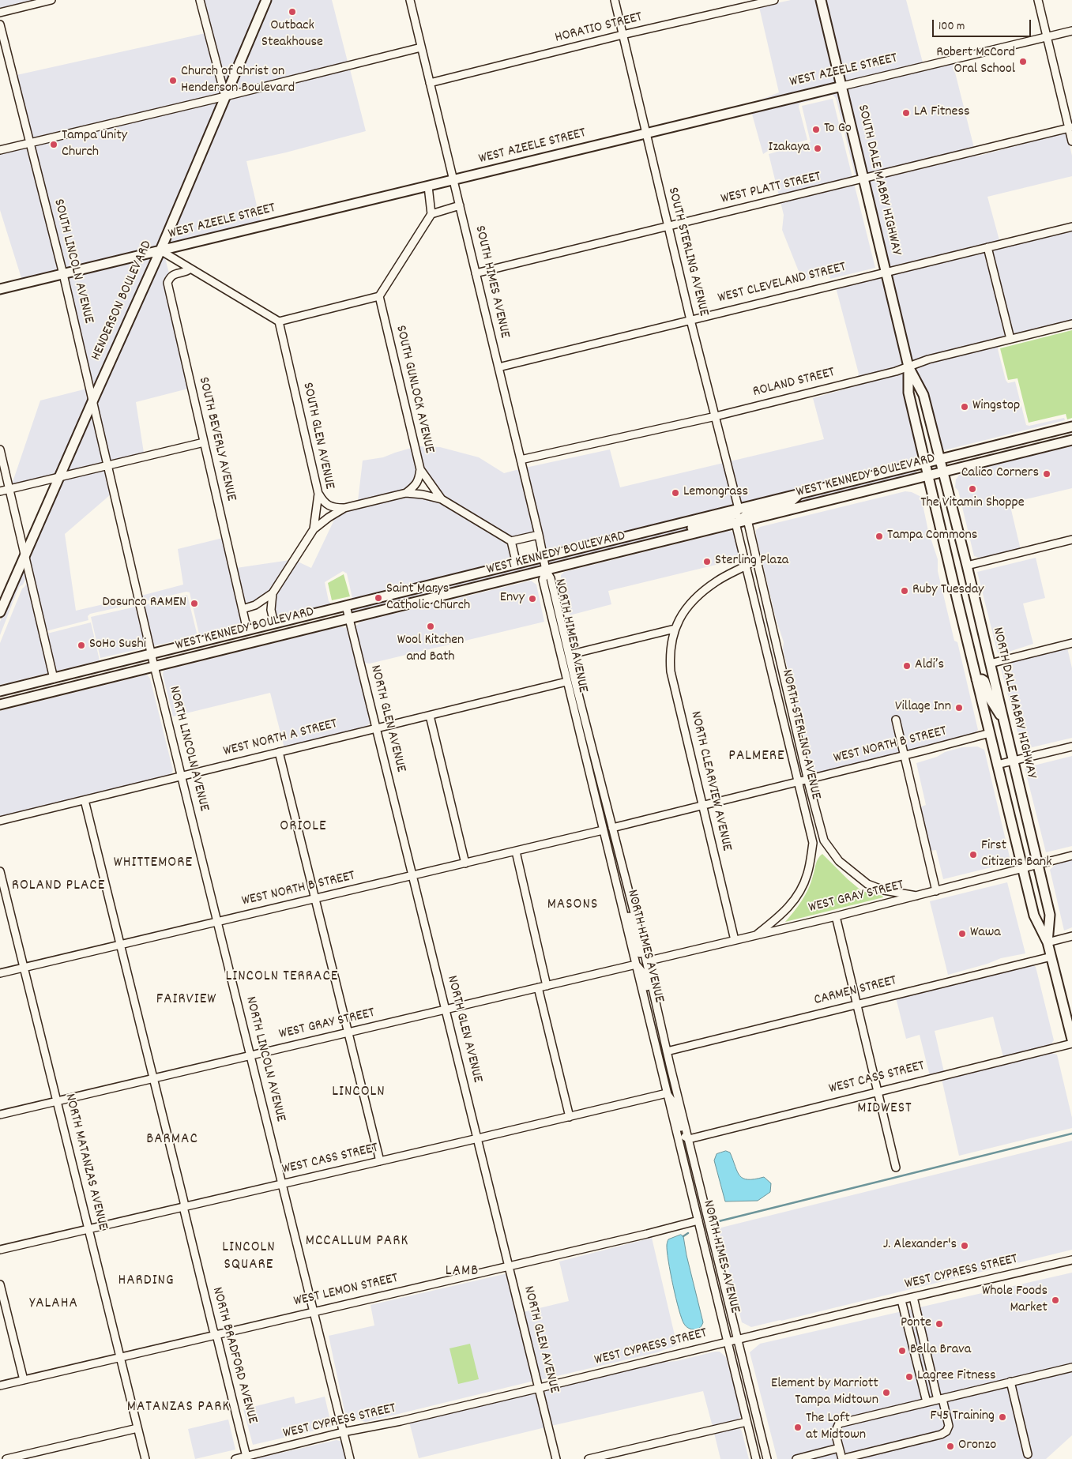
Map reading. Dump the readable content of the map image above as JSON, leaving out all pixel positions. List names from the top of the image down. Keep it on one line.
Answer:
{"streets":{"main road":["WEST AZEELE STREET","SOUTH DALE MABRY HIGHWAY","HENDERSON BOULEVARD","WEST KENNEDY BOULEVARD","NORTH DALE MABRY HIGHWAY"],"street":["HORATIO STREET","WEST PLATT STREET","SOUTH STERLING AVENUE","SOUTH LINCOLN AVENUE","SOUTH HIMES AVENUE","WEST CLEVELAND STREET","ROLAND STREET","SOUTH GUNLOCK AVENUE","SOUTH GLEN AVENUE","SOUTH BEVERLY AVENUE","NORTH HIMES AVENUE","NORTH GLEN AVENUE","NORTH STERLING AVENUE","WEST NORTH A STREET","WEST NORTH B STREET","NORTH LINCOLN AVENUE","NORTH CLEARVIEW AVENUE","WEST GRAY STREET","CARMEN STREET","WEST CASS STREET","NORTH MATANZAS AVENUE","WEST CYPRESS STREET","WEST LEMON STREET","NORTH BRADFORD AVENUE"]},"crossings":[["HORATIO STREET","SOUTH STERLING AVENUE"],["HORATIO STREET","SOUTH HIMES AVENUE"],["WEST AZEELE STREET","SOUTH DALE MABRY HIGHWAY"],["WEST AZEELE STREET","SOUTH STERLING AVENUE"],["WEST AZEELE STREET","SOUTH LINCOLN AVENUE"],["WEST AZEELE STREET","SOUTH HIMES AVENUE"],["WEST AZEELE STREET","HENDERSON BOULEVARD"],["SOUTH DALE MABRY HIGHWAY","WEST PLATT STREET"],["SOUTH DALE MABRY HIGHWAY","WEST CLEVELAND STREET"],["SOUTH DALE MABRY HIGHWAY","ROLAND STREET"],["SOUTH DALE MABRY HIGHWAY","NORTH DALE MABRY HIGHWAY"],["WEST PLATT STREET","SOUTH STERLING AVENUE"],["WEST PLATT STREET","SOUTH HIMES AVENUE"],["SOUTH STERLING AVENUE","WEST CLEVELAND STREET"],["SOUTH STERLING AVENUE","ROLAND STREET"],["SOUTH STERLING AVENUE","WEST KENNEDY BOULEVARD"],["SOUTH LINCOLN AVENUE","HENDERSON BOULEVARD"],["SOUTH LINCOLN AVENUE","WEST KENNEDY BOULEVARD"],["SOUTH LINCOLN AVENUE","NORTH LINCOLN AVENUE"],["SOUTH HIMES AVENUE","WEST CLEVELAND STREET"],["SOUTH HIMES AVENUE","ROLAND STREET"],["SOUTH HIMES AVENUE","WEST KENNEDY BOULEVARD"],["SOUTH HIMES AVENUE","NORTH HIMES AVENUE"],["ROLAND STREET","NORTH DALE MABRY HIGHWAY"],["SOUTH GLEN AVENUE","SOUTH BEVERLY AVENUE"],["SOUTH BEVERLY AVENUE","WEST KENNEDY BOULEVARD"],["WEST KENNEDY BOULEVARD","NORTH HIMES AVENUE"],["WEST KENNEDY BOULEVARD","NORTH DALE MABRY HIGHWAY"],["WEST KENNEDY BOULEVARD","NORTH GLEN AVENUE"],["WEST KENNEDY BOULEVARD","NORTH STERLING AVENUE"],["WEST KENNEDY BOULEVARD","NORTH LINCOLN AVENUE"],["NORTH HIMES AVENUE","WEST NORTH A STREET"],["NORTH HIMES AVENUE","WEST NORTH B STREET"],["NORTH HIMES AVENUE","WEST GRAY STREET"],["NORTH HIMES AVENUE","CARMEN STREET"],["NORTH HIMES AVENUE","WEST CASS STREET"],["NORTH HIMES AVENUE","WEST CYPRESS STREET"],["NORTH HIMES AVENUE","WEST LEMON STREET"],["NORTH DALE MABRY HIGHWAY","WEST NORTH B STREET"],["NORTH DALE MABRY HIGHWAY","WEST GRAY STREET"],["NORTH DALE MABRY HIGHWAY","CARMEN STREET"],["NORTH GLEN AVENUE","WEST NORTH A STREET"],["NORTH GLEN AVENUE","WEST NORTH B STREET"],["NORTH GLEN AVENUE","WEST GRAY STREET"],["NORTH GLEN AVENUE","WEST CASS STREET"],["NORTH GLEN AVENUE","WEST CYPRESS STREET"],["NORTH GLEN AVENUE","WEST LEMON STREET"],["NORTH STERLING AVENUE","WEST NORTH B STREET"],["NORTH STERLING AVENUE","WEST GRAY STREET"],["WEST NORTH A STREET","NORTH LINCOLN AVENUE"],["WEST NORTH A STREET","NORTH BRADFORD AVENUE"],["WEST NORTH B STREET","NORTH LINCOLN AVENUE"],["WEST NORTH B STREET","NORTH CLEARVIEW AVENUE"],["WEST NORTH B STREET","NORTH MATANZAS AVENUE"],["WEST NORTH B STREET","NORTH BRADFORD AVENUE"],["NORTH LINCOLN AVENUE","WEST GRAY STREET"],["NORTH LINCOLN AVENUE","WEST CASS STREET"],["NORTH LINCOLN AVENUE","WEST CYPRESS STREET"],["NORTH LINCOLN AVENUE","WEST LEMON STREET"],["NORTH CLEARVIEW AVENUE","WEST GRAY STREET"],["WEST GRAY STREET","NORTH MATANZAS AVENUE"],["WEST GRAY STREET","NORTH BRADFORD AVENUE"],["WEST CASS STREET","NORTH MATANZAS AVENUE"],["WEST CASS STREET","NORTH BRADFORD AVENUE"],["NORTH MATANZAS AVENUE","WEST LEMON STREET"],["WEST CYPRESS STREET","NORTH BRADFORD AVENUE"],["WEST LEMON STREET","NORTH BRADFORD AVENUE"]],"districts":["PALMERE","ORIOLE","WHITTEMORE","ROLAND PLACE","MASONS","LINCOLN TERRACE","FAIRVIEW","LINCOLN","MIDWEST","BARMAC","MCCALLUM PARK","LINCOLN SQUARE","LAMB","HARDING","YALAHA","MATANZAS PARK"],"places":["Outback Steakhouse","Robert McCord Oral School","Church of Christ on Henderson Boulevard","LA Fitness","To Go","Tampa Unity Church","Izakaya","Wingstop","Calico Corners","The Vitamin Shoppe","Lemongrass","Tampa Commons","Sterling Plaza","Ruby Tuesday","Saint Marys Catholic Church","Envy","Dosunco RAMEN","Wool Kitchen and Bath","SoHo Sushi","Aldi’s","Village Inn","First Citizens Bank","Wawa","J. Alexander's","Whole Foods Market","Ponte","Bella Brava","Lagree Fitness","Element by Marriott Tampa Midtown","F45 Training","The Loft at Midtown","Oronzo"],"scale_bar":"100 m"}
